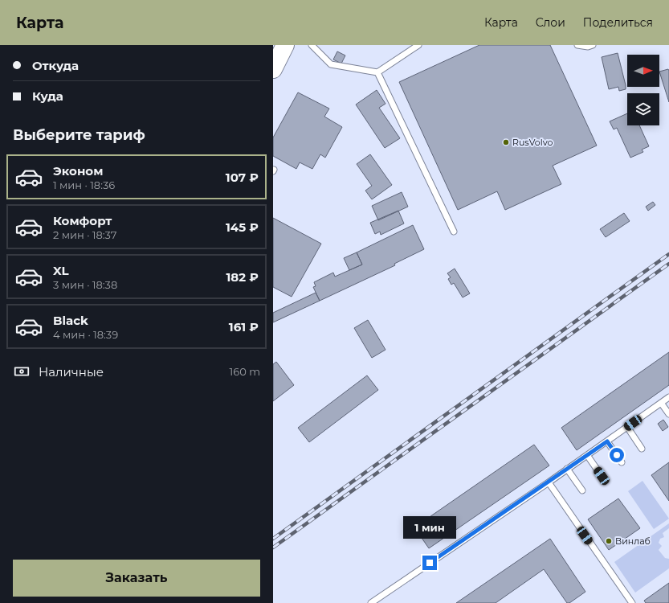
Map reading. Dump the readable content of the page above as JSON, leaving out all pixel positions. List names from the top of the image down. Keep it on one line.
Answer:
{"places":["RusVolvo","Винлаб"],"north":"right","page":{"header":"Карта","nav":["Карта","Слои","Поделиться"],"banner":["Откуда","Куда"],"heading":"Выберите тариф","list":[{"name":"Эконом","note":"1 мин · 18:36","value":"107 ₽"},{"name":"Комфорт","note":"2 мин · 18:37","value":"145 ₽"},{"name":"XL","note":"3 мин · 18:38","value":"182 ₽"},{"name":"Black","note":"4 мин · 18:39","value":"161 ₽"}],"pay":["Наличные","160 m"],"bubble":"1 мин","buttons":"Заказать"}}
